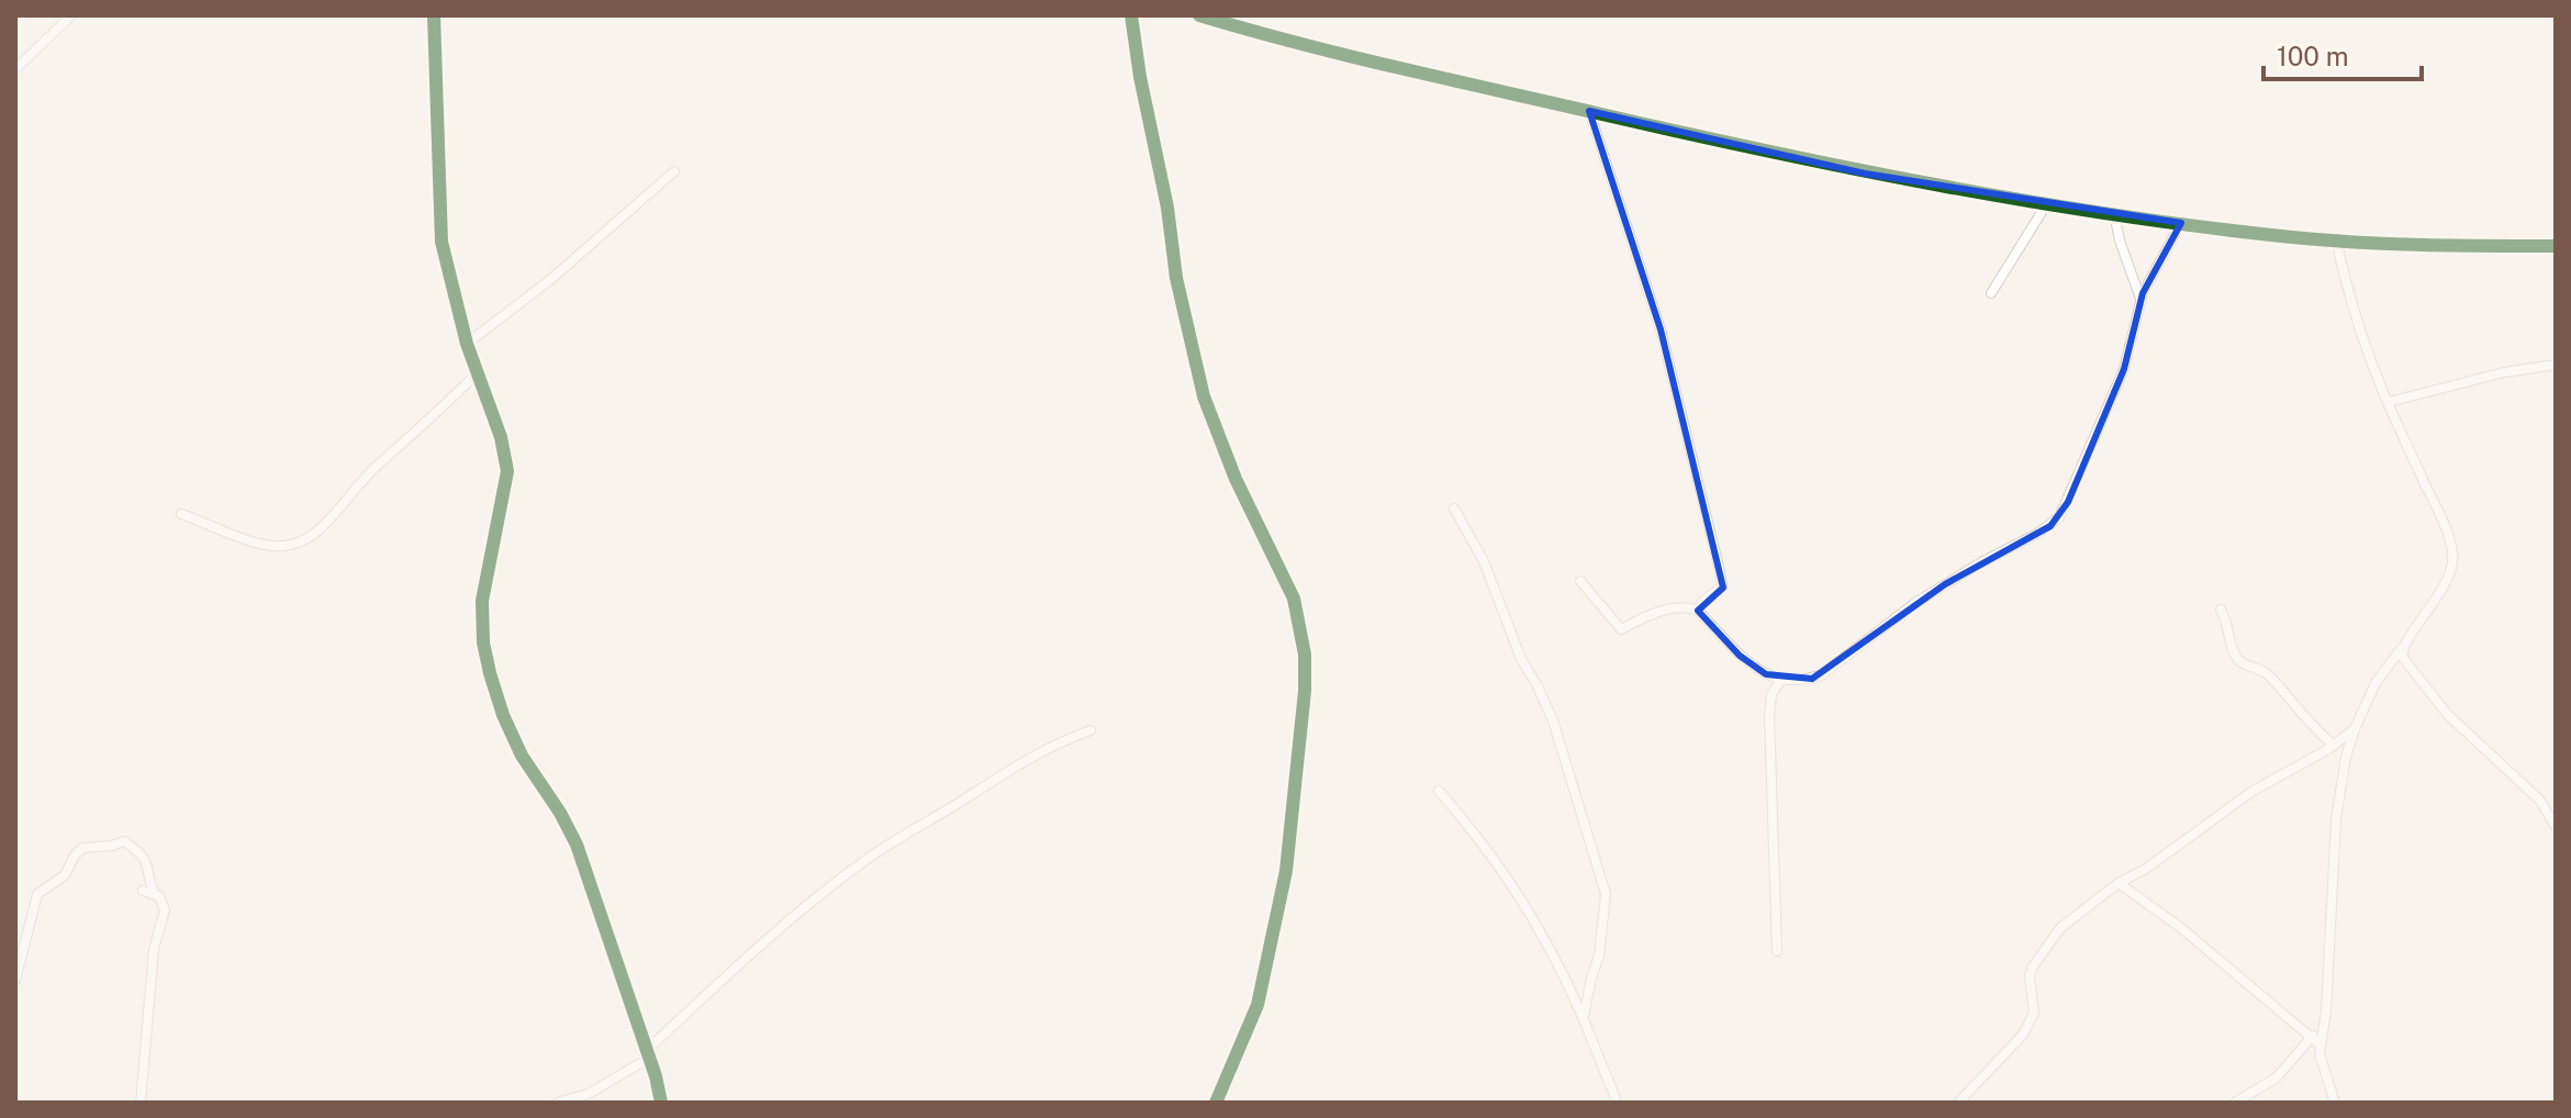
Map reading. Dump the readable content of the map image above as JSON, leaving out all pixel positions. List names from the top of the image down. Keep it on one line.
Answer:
{"scale_bar":"100 m"}
